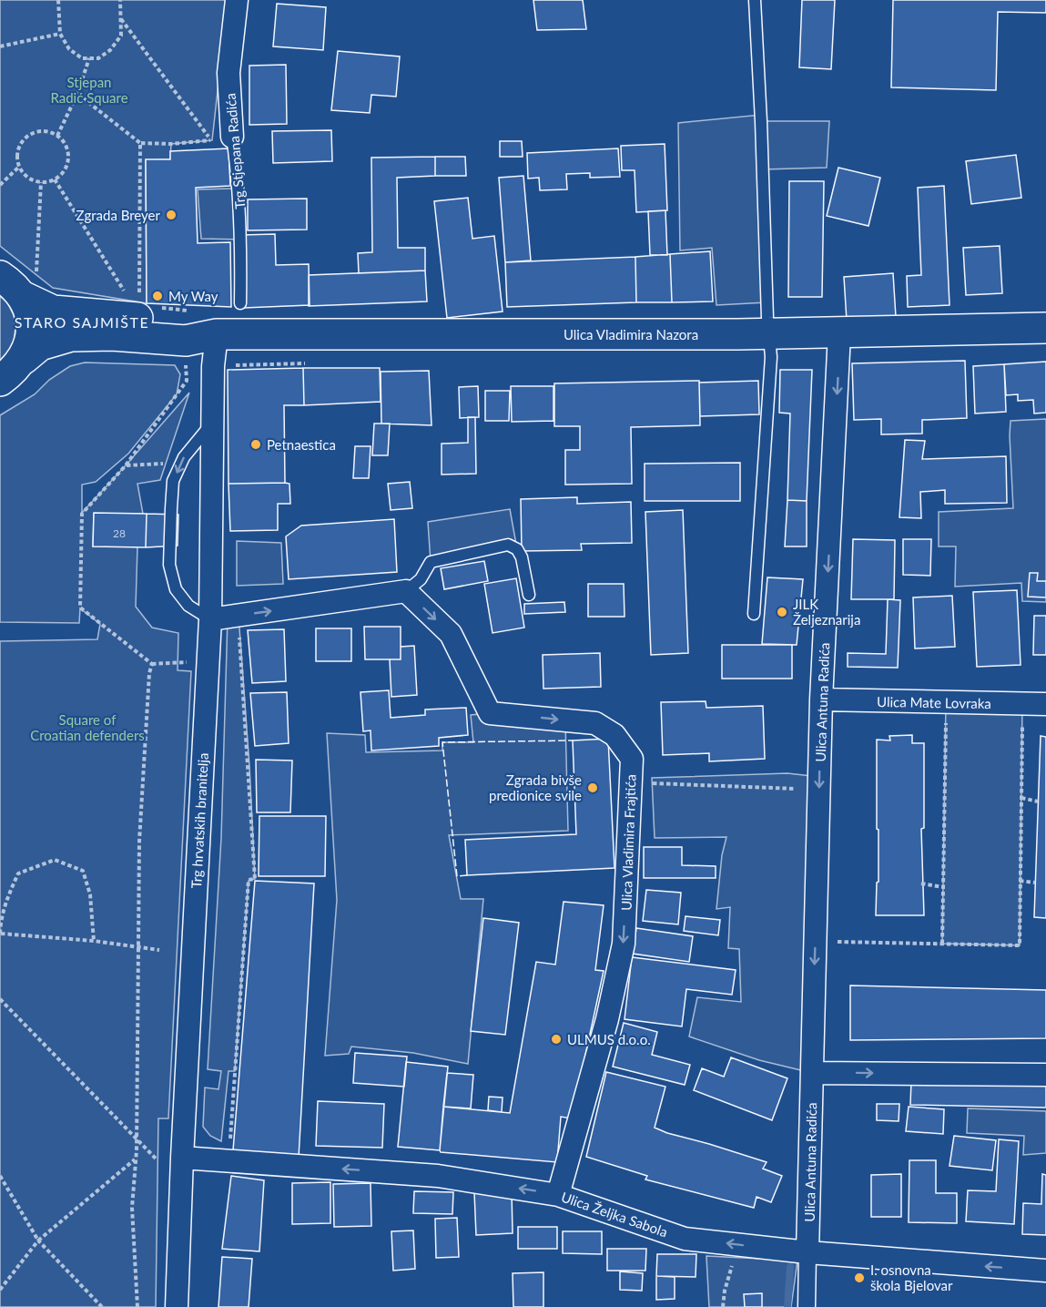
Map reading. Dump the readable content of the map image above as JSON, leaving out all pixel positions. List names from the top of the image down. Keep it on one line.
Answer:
{"streets":{"main road":["Ulica Vladimira Nazora"],"street":["Trg Stjepana Radića","Ulica Antuna Radića","Ulica Mate Lovraka","Trg hrvatskih branitelja","Ulica Vladimira Frajtića","Ulica Željka Sabola"]},"crossings":[["Ulica Vladimira Nazora","Ulica Antuna Radića"],["Ulica Vladimira Nazora","Trg hrvatskih branitelja"],["Ulica Antuna Radića","Ulica Mate Lovraka"],["Ulica Antuna Radića","Ulica Željka Sabola"],["Trg hrvatskih branitelja","Ulica Željka Sabola"],["Ulica Vladimira Frajtića","Ulica Željka Sabola"]],"one_way":["Ulica Antuna Radića","Ulica Vladimira Frajtića","Ulica Željka Sabola"],"districts":["STARO SAJMIŠTE"],"parks":["Stjepan Radić Square","Square of Croatian defenders"],"places":["Zgrada Breyer","My Way","Petnaestica","JILK Željeznarija","Zgrada bivše predionice svile","ULMUS d.o.o.","I. osnovna škola Bjelovar"],"house_numbers":["28"]}
